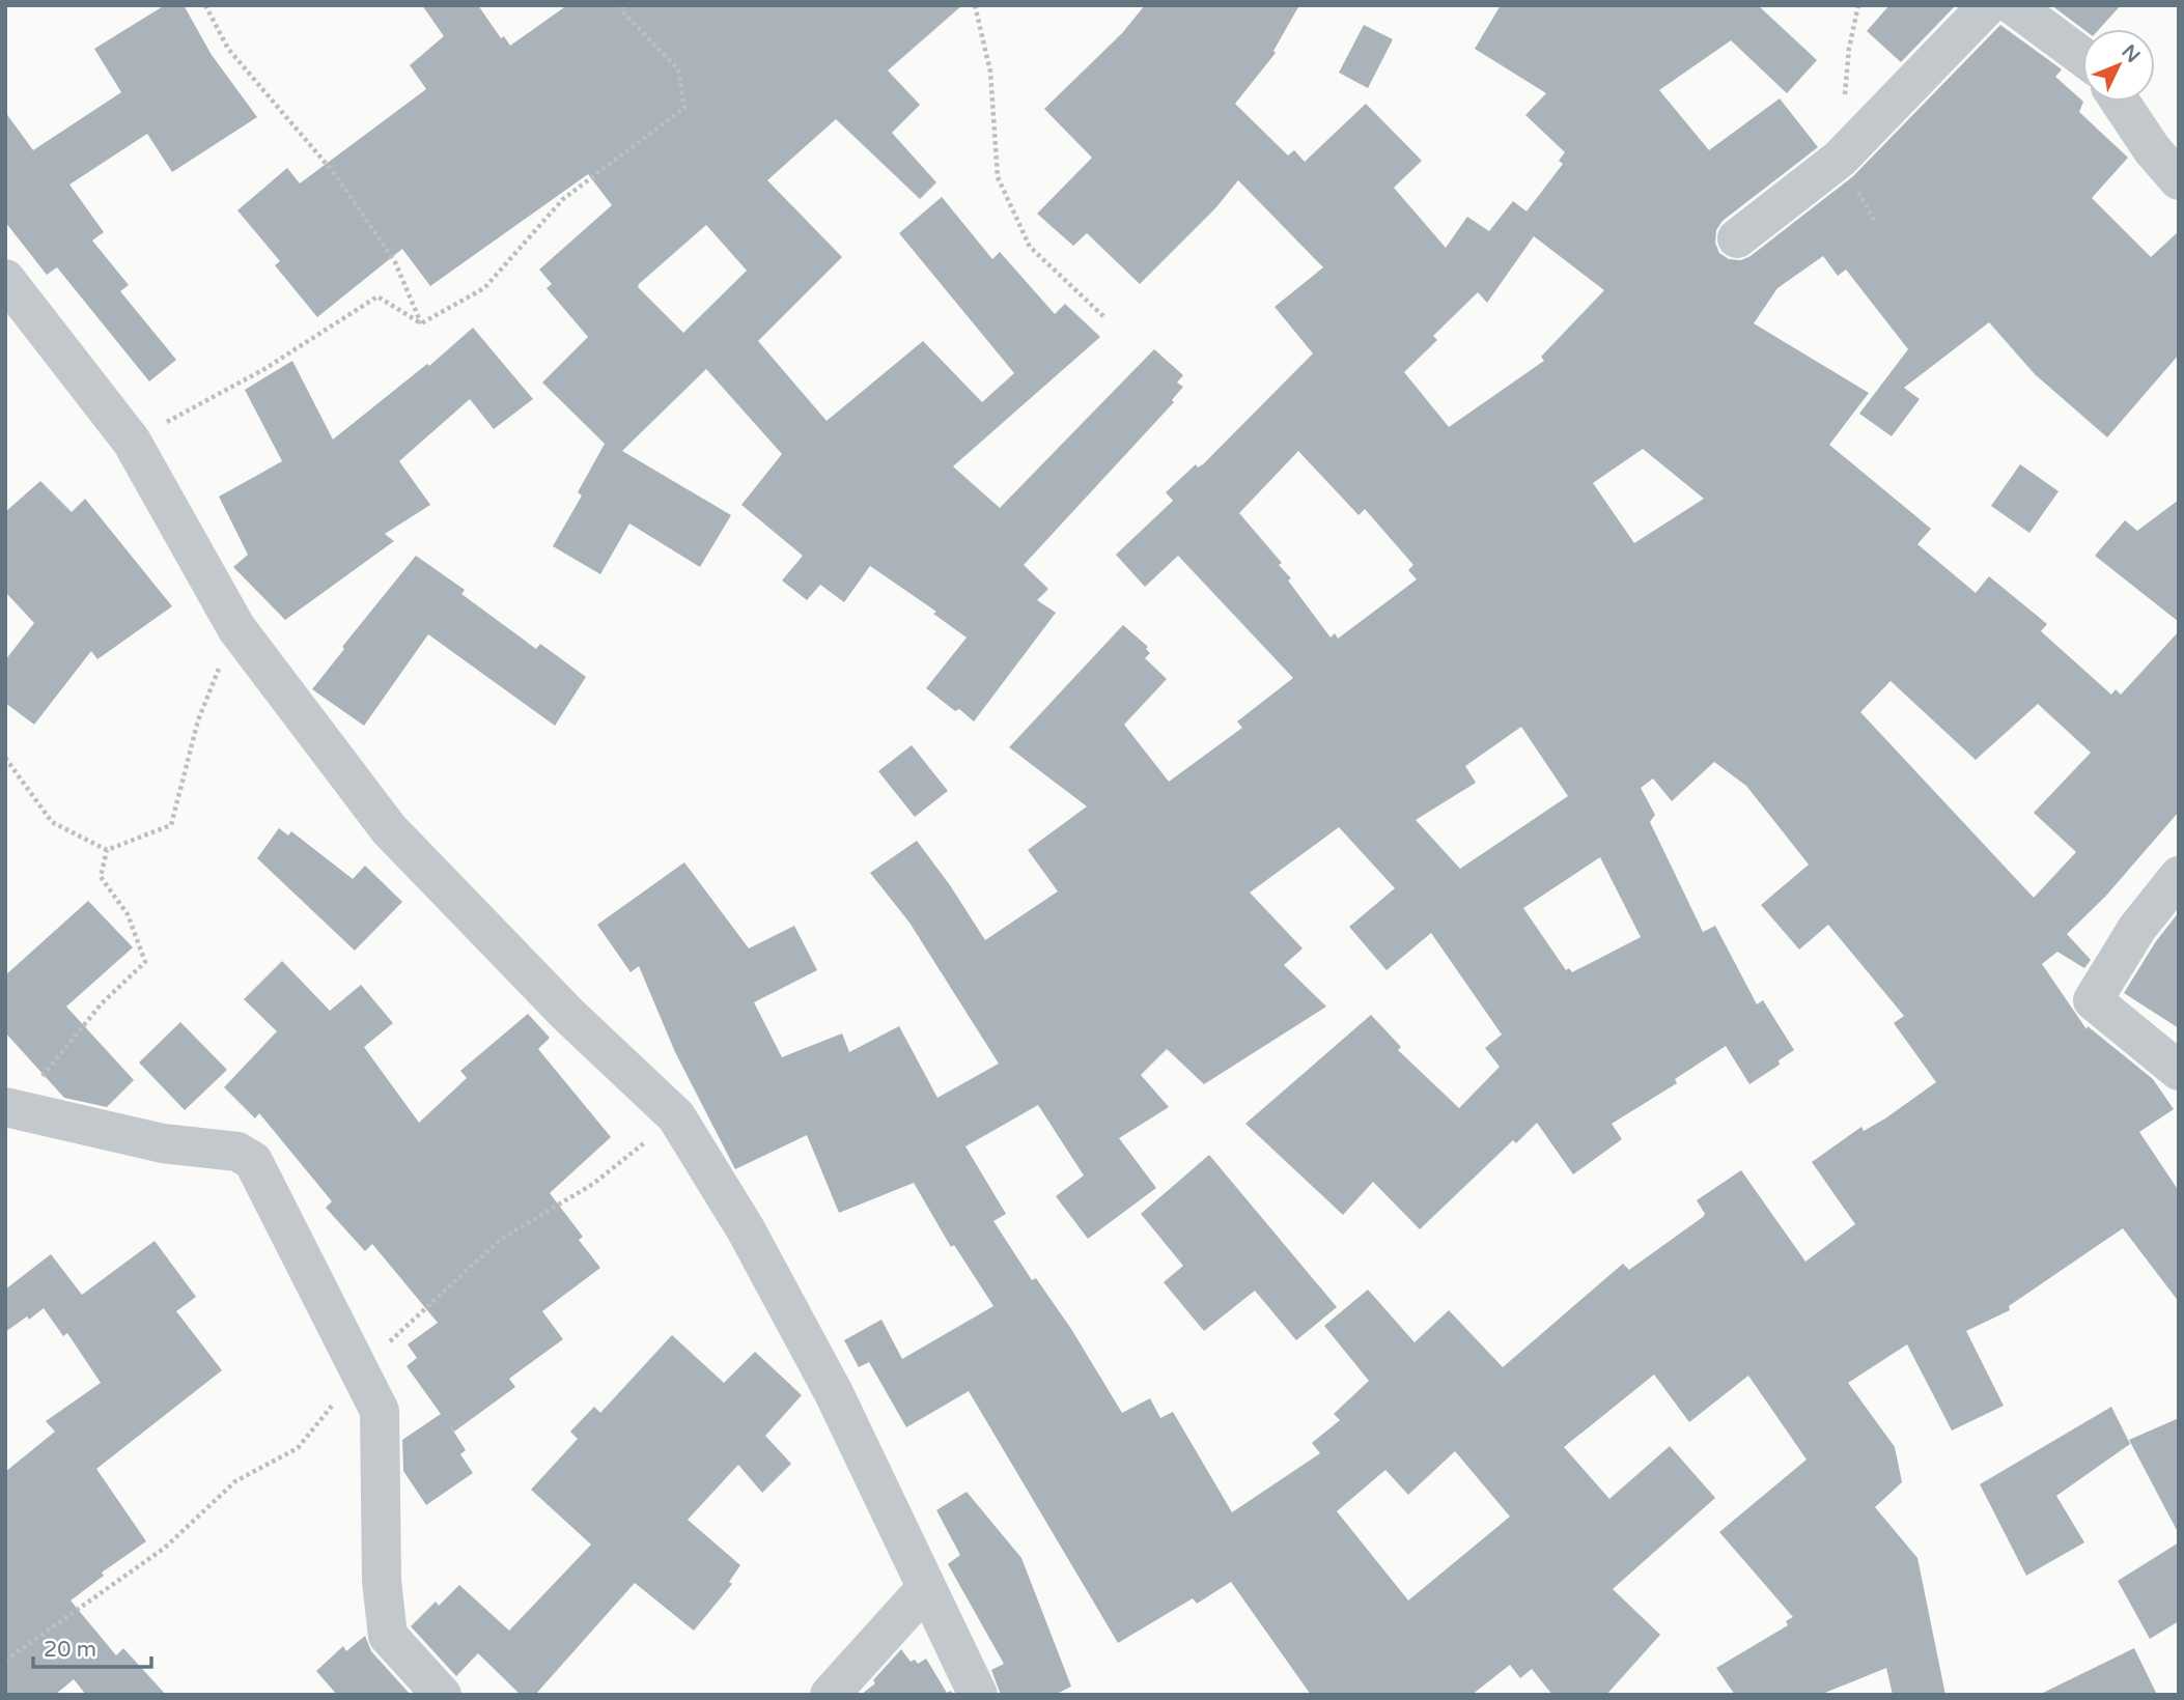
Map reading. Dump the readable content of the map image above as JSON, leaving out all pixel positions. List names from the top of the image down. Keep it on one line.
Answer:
{"scale_bar":"20 m","north":"top right"}
